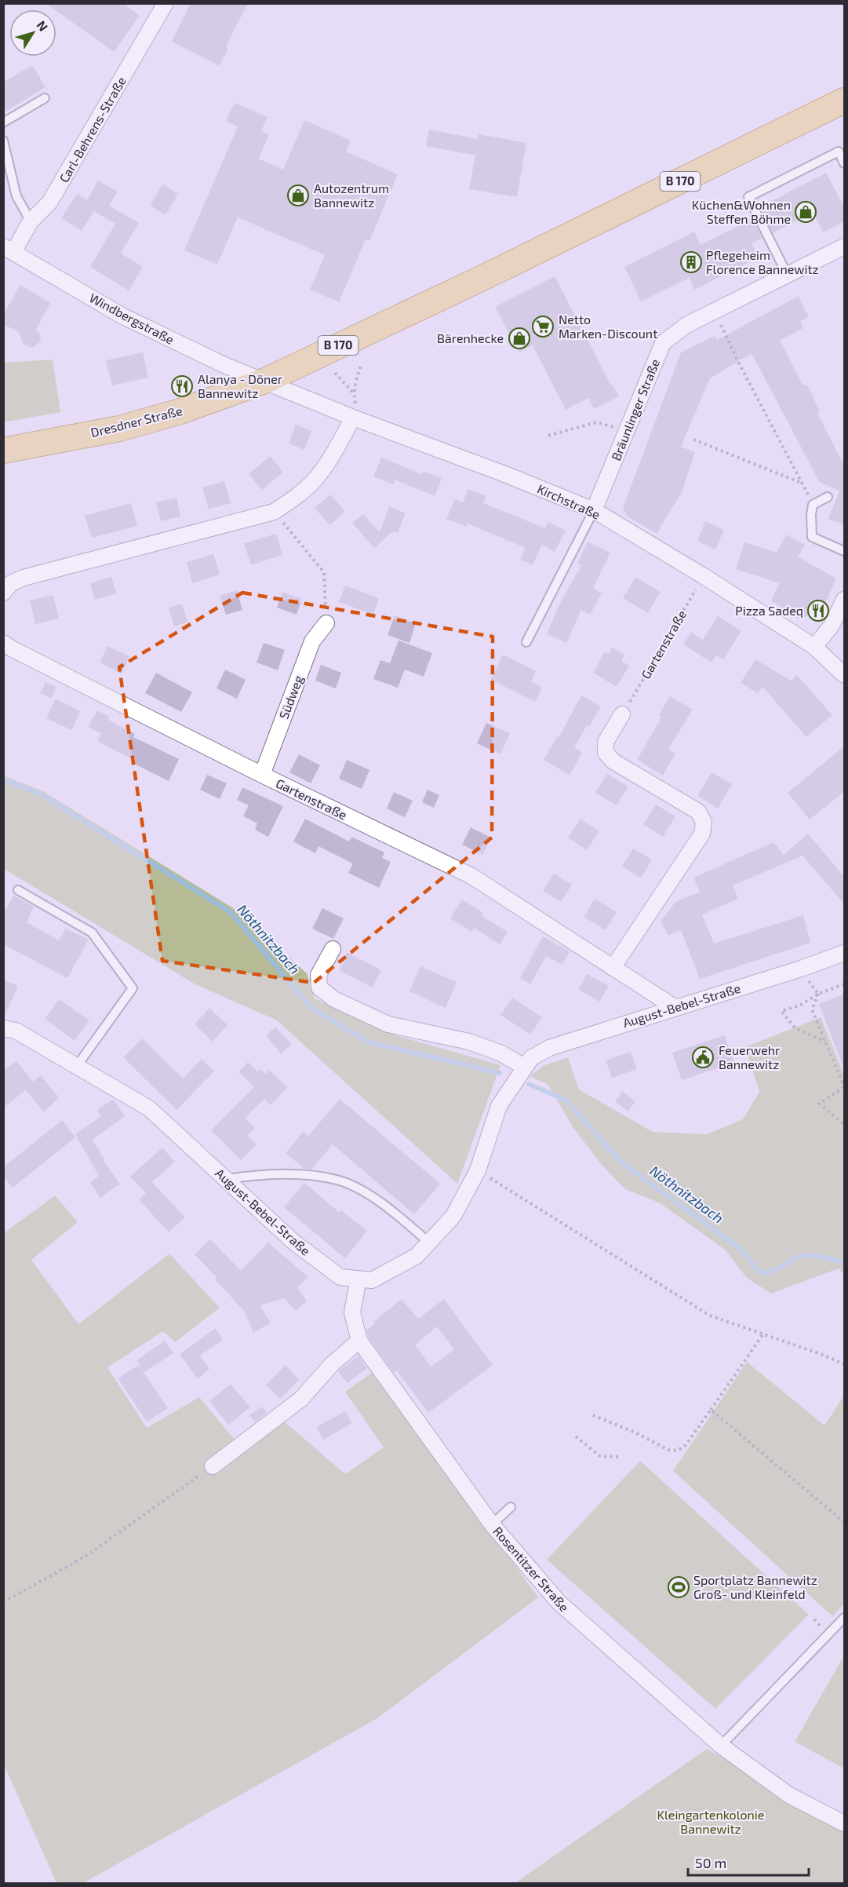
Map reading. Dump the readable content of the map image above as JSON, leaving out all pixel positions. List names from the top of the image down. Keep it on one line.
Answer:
{"streets":{"main road":["B 170","Dresdner Straße"],"street":["Carl-Behrens-Straße","Windbergstraße","Bräunlinger Straße","Kirchstraße","Gartenstraße","Südweg","August-Bebel-Straße","Rosentitzer Straße"]},"crossings":[["Carl-Behrens-Straße","Windbergstraße"],["B 170","Windbergstraße"],["B 170","Dresdner Straße"],["B 170","Kirchstraße"],["Windbergstraße","Dresdner Straße"],["Windbergstraße","Kirchstraße"],["Bräunlinger Straße","Kirchstraße"],["Dresdner Straße","Kirchstraße"],["Kirchstraße","Gartenstraße"],["Gartenstraße","Südweg"],["Gartenstraße","August-Bebel-Straße"],["August-Bebel-Straße","Rosentitzer Straße"]],"water":["Nöthnitzbach"],"parks":["Kleingartenkolonie Bannewitz"],"places":{"shop":["Autozentrum Bannewitz","Küchen&Wohnen Steffen Böhme","Bärenhecke"],"building":["Pflegeheim Florence Bannewitz"],"supermarket":["Netto Marken-Discount"],"restaurant":["Alanya - Döner Bannewitz","Pizza Sadeq"],"public building":["Feuerwehr Bannewitz"],"sports":["Sportplatz Bannewitz Groß- und Kleinfeld"]},"scale_bar":"50 m","north":"top right"}
